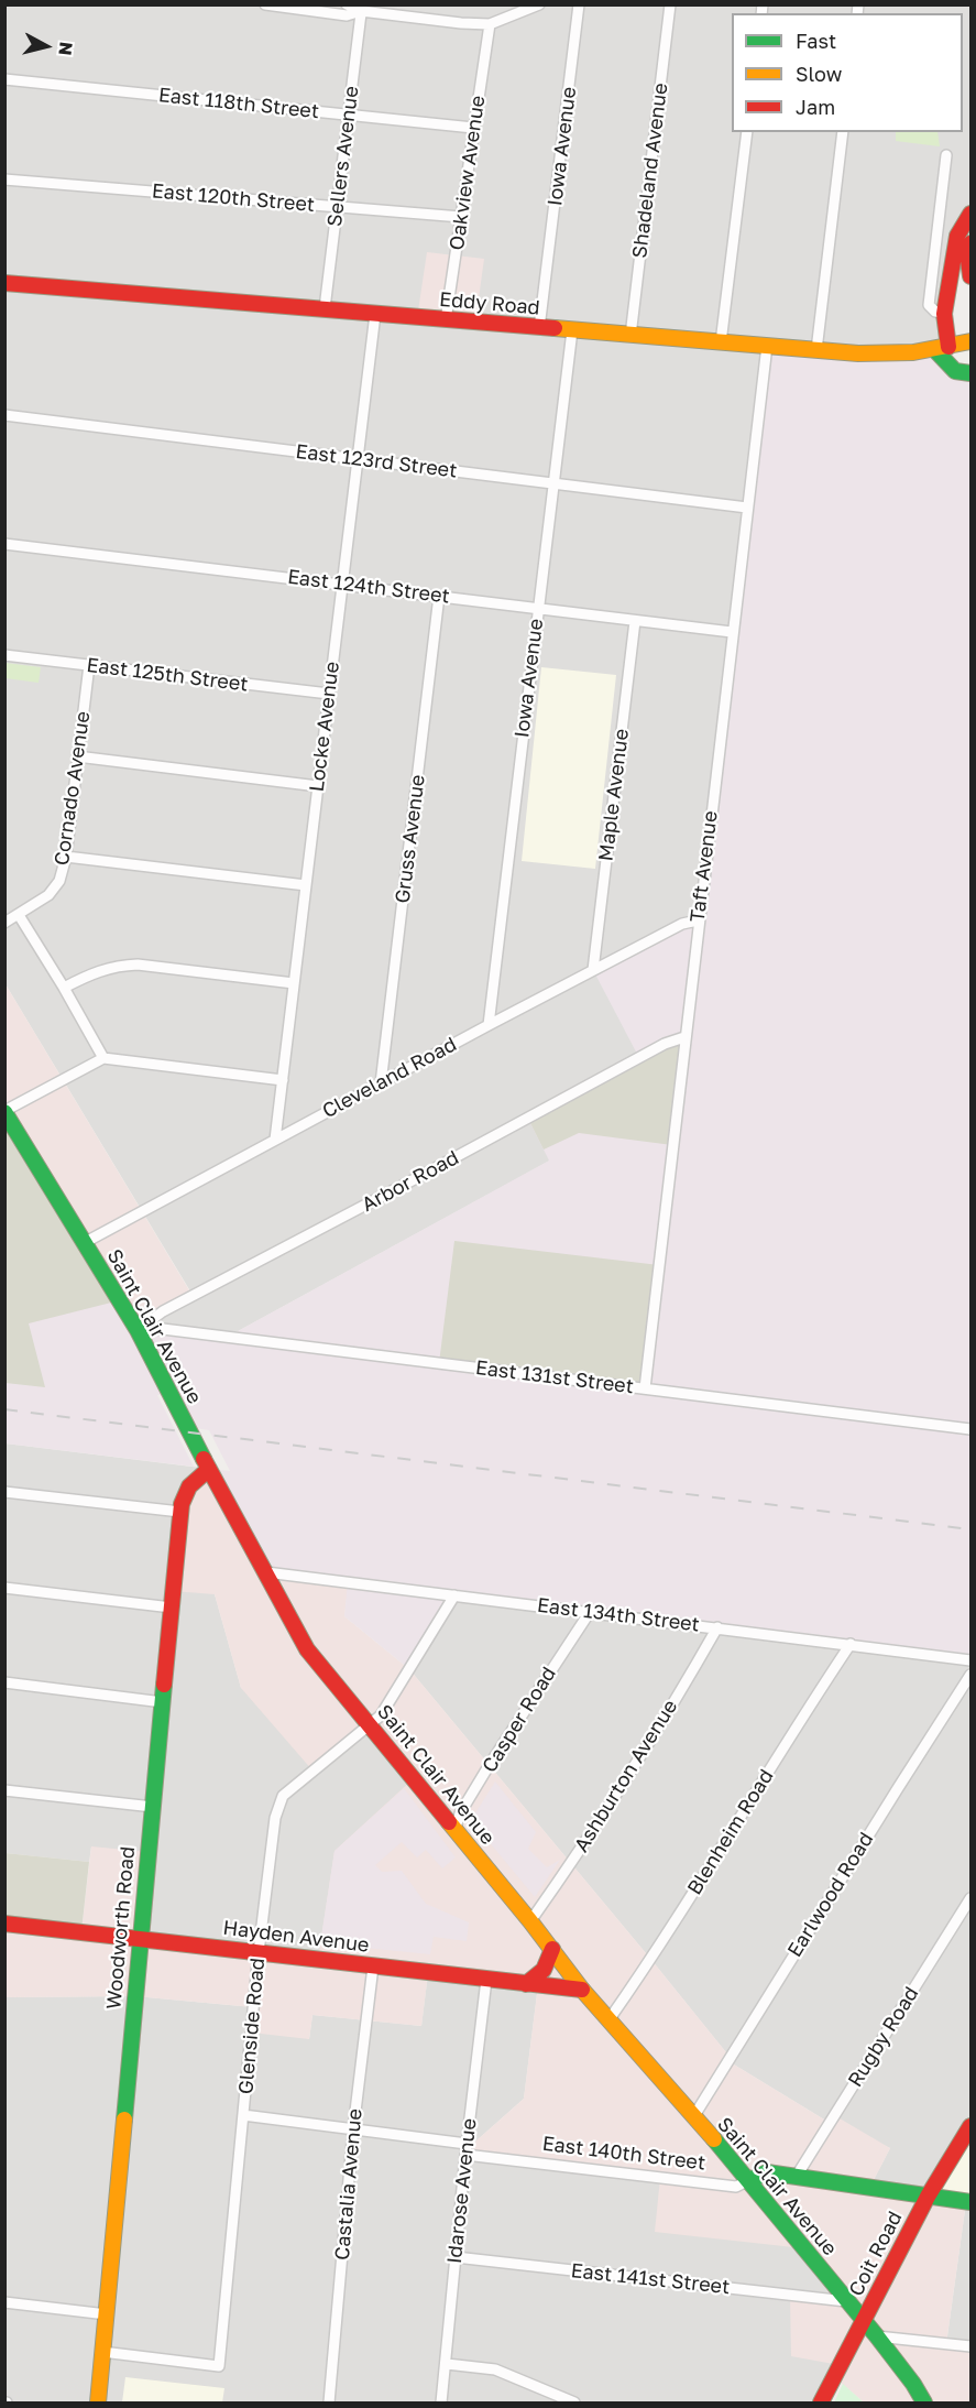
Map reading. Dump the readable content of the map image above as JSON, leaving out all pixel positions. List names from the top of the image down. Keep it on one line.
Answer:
{"streets":{"street":["East 118th Street","Iowa Avenue","Sellers Avenue","Shadeland Avenue","Oakview Avenue","East 120th Street","Eddy Road","East 123rd Street","East 124th Street","East 125th Street","Locke Avenue","Cornado Avenue","Maple Avenue","Gruss Avenue","Taft Avenue","Cleveland Road","Arbor Road","Saint Clair Avenue","East 131st Street","East 134th Street","Casper Road","Ashburton Avenue","Blenheim Road","Earlwood Road","Woodworth Road","Hayden Avenue","Glenside Road","Rugby Road","East 140th Street","Castalia Avenue","Idarose Avenue","Coit Road","East 141st Street"]},"crossings":[["East 118th Street","Sellers Avenue"],["East 118th Street","Oakview Avenue"],["Iowa Avenue","Eddy Road"],["Iowa Avenue","East 123rd Street"],["Iowa Avenue","East 124th Street"],["Iowa Avenue","Cleveland Road"],["Sellers Avenue","East 120th Street"],["Sellers Avenue","Eddy Road"],["Shadeland Avenue","Eddy Road"],["Oakview Avenue","East 120th Street"],["Oakview Avenue","Eddy Road"],["Eddy Road","Locke Avenue"],["Eddy Road","Taft Avenue"],["East 123rd Street","Locke Avenue"],["East 123rd Street","Taft Avenue"],["East 124th Street","Locke Avenue"],["East 124th Street","Maple Avenue"],["East 124th Street","Gruss Avenue"],["East 124th Street","Taft Avenue"],["East 125th Street","Locke Avenue"],["East 125th Street","Cornado Avenue"],["Locke Avenue","Cleveland Road"],["Maple Avenue","Cleveland Road"],["Gruss Avenue","Cleveland Road"],["Taft Avenue","Cleveland Road"],["Taft Avenue","Arbor Road"],["Taft Avenue","East 131st Street"],["Cleveland Road","Saint Clair Avenue"],["Arbor Road","Saint Clair Avenue"],["Arbor Road","East 131st Street"],["Saint Clair Avenue","East 131st Street"],["Saint Clair Avenue","East 134th Street"],["Saint Clair Avenue","Casper Road"],["Saint Clair Avenue","Ashburton Avenue"],["Saint Clair Avenue","Blenheim Road"],["Saint Clair Avenue","Earlwood Road"],["Saint Clair Avenue","Woodworth Road"],["Saint Clair Avenue","Hayden Avenue"],["Saint Clair Avenue","Glenside Road"],["Saint Clair Avenue","East 140th Street"],["Saint Clair Avenue","Coit Road"],["Saint Clair Avenue","East 141st Street"],["East 134th Street","Casper Road"],["East 134th Street","Ashburton Avenue"],["East 134th Street","Blenheim Road"],["East 134th Street","Glenside Road"],["Woodworth Road","Hayden Avenue"],["Woodworth Road","Glenside Road"],["Hayden Avenue","Glenside Road"],["Hayden Avenue","Castalia Avenue"],["Hayden Avenue","Idarose Avenue"],["Rugby Road","East 140th Street"],["East 140th Street","Idarose Avenue"],["East 140th Street","Coit Road"],["Idarose Avenue","East 141st Street"]],"legend":["Fast","Slow","Jam"],"north":"right"}
